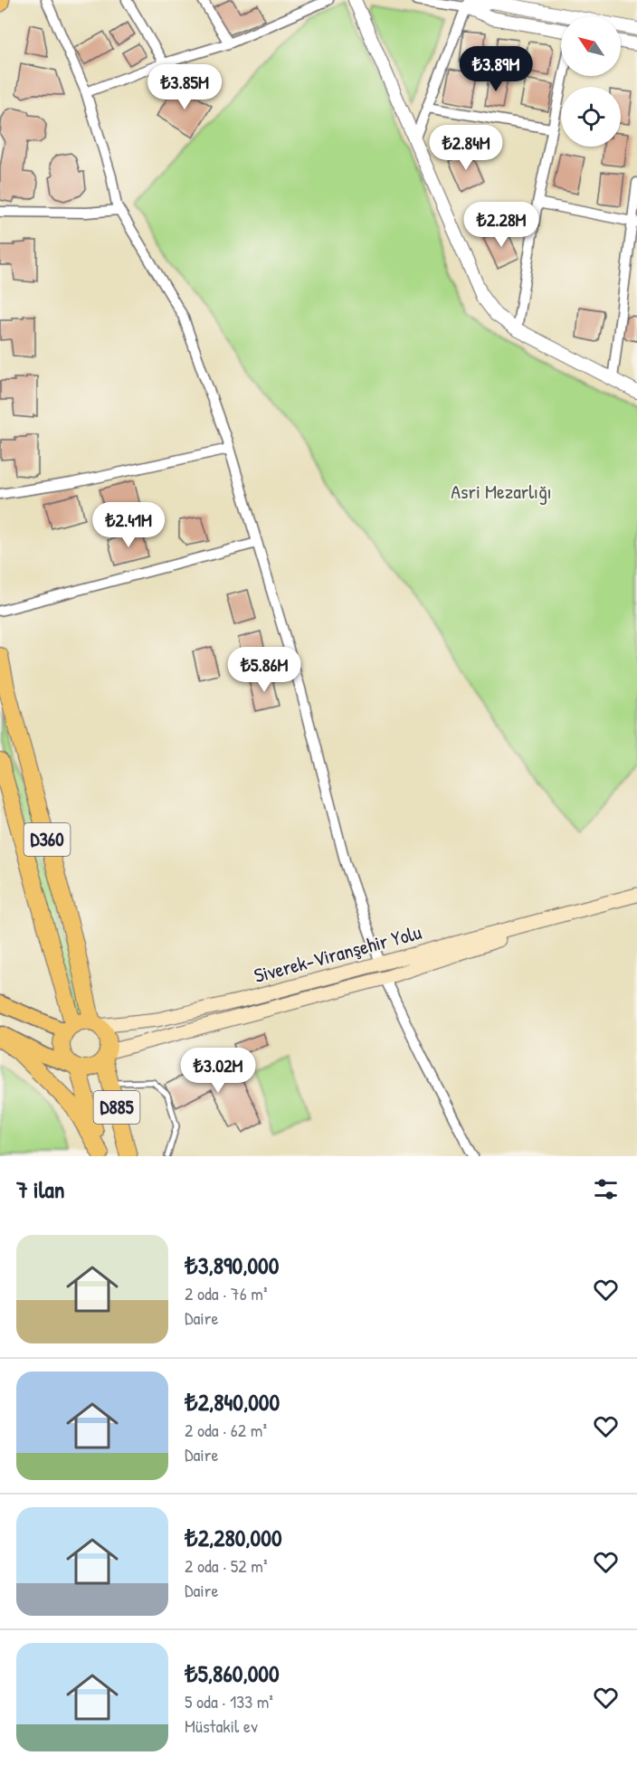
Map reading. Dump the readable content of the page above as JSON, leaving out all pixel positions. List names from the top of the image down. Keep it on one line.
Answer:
{"streets":{"highway":["D360","D885"],"main road":["Siverek-Viranşehir Yolu"]},"crossings":[["D360","Siverek-Viranşehir Yolu"],["D360","D885"],["Siverek-Viranşehir Yolu","D885"]],"parks":["Asri Mezarlığı"],"north":"top left","page":{"price":["₺3.89M","₺3.85M","₺2.84M","₺2.28M","₺2.41M","₺5.86M","₺3.02M"],"heading":"7 ilan","list":[{"name":"₺3,890,000","note":"2 oda · 76 m² · Daire"},{"name":"₺2,840,000","note":"2 oda · 62 m² · Daire"},{"name":"₺2,280,000","note":"2 oda · 52 m² · Daire"},{"name":"₺5,860,000","note":"5 oda · 133 m² · Müstakil ev"}]}}
